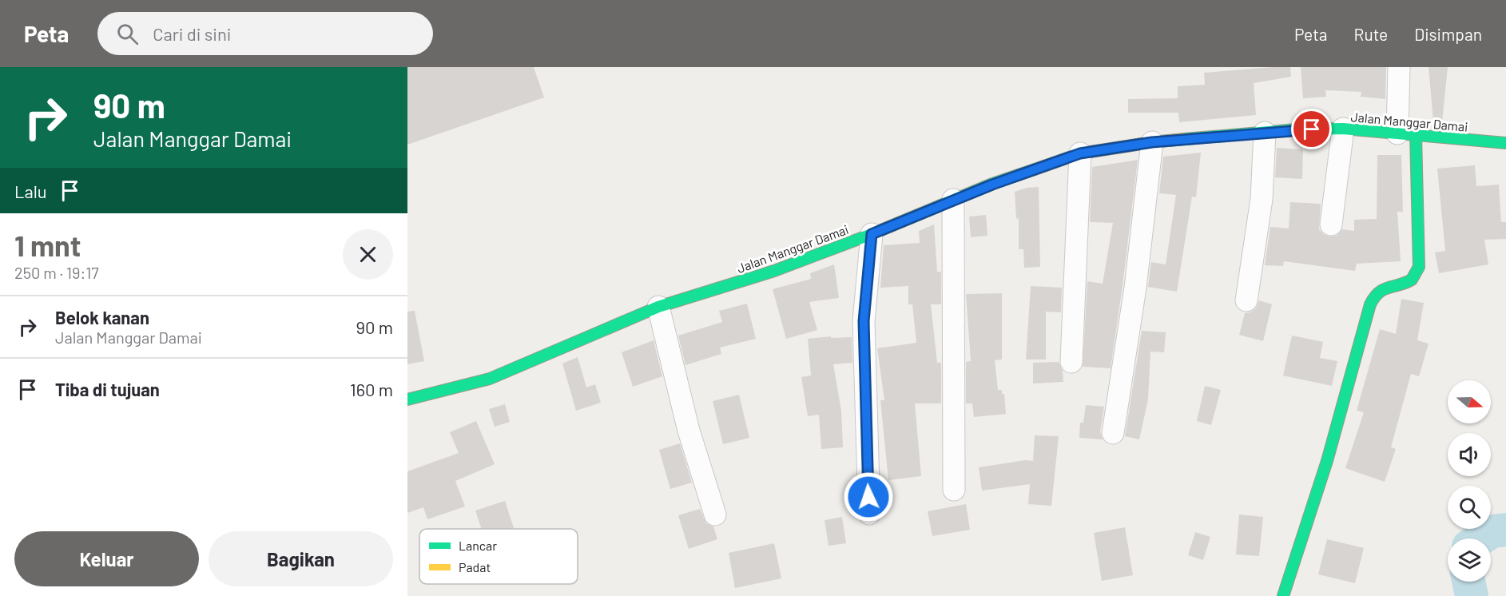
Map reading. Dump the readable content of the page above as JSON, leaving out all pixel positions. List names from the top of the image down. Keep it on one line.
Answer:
{"streets":{"street":["Jalan Manggar Damai"]},"legend":["Lancar","Padat"],"north":"right","page":{"header":"Peta","search":"Cari di sini","nav":["Peta","Rute","Disimpan"],"turn":["90 m","Jalan Manggar Damai"],"then":"Lalu","heading":["1 mnt","250 m · 19:17"],"list":[{"name":"Belok kanan","note":"Jalan Manggar Damai","value":"90 m"},{"name":"Tiba di tujuan","value":"160 m"}],"buttons":["Keluar","Bagikan"]}}
